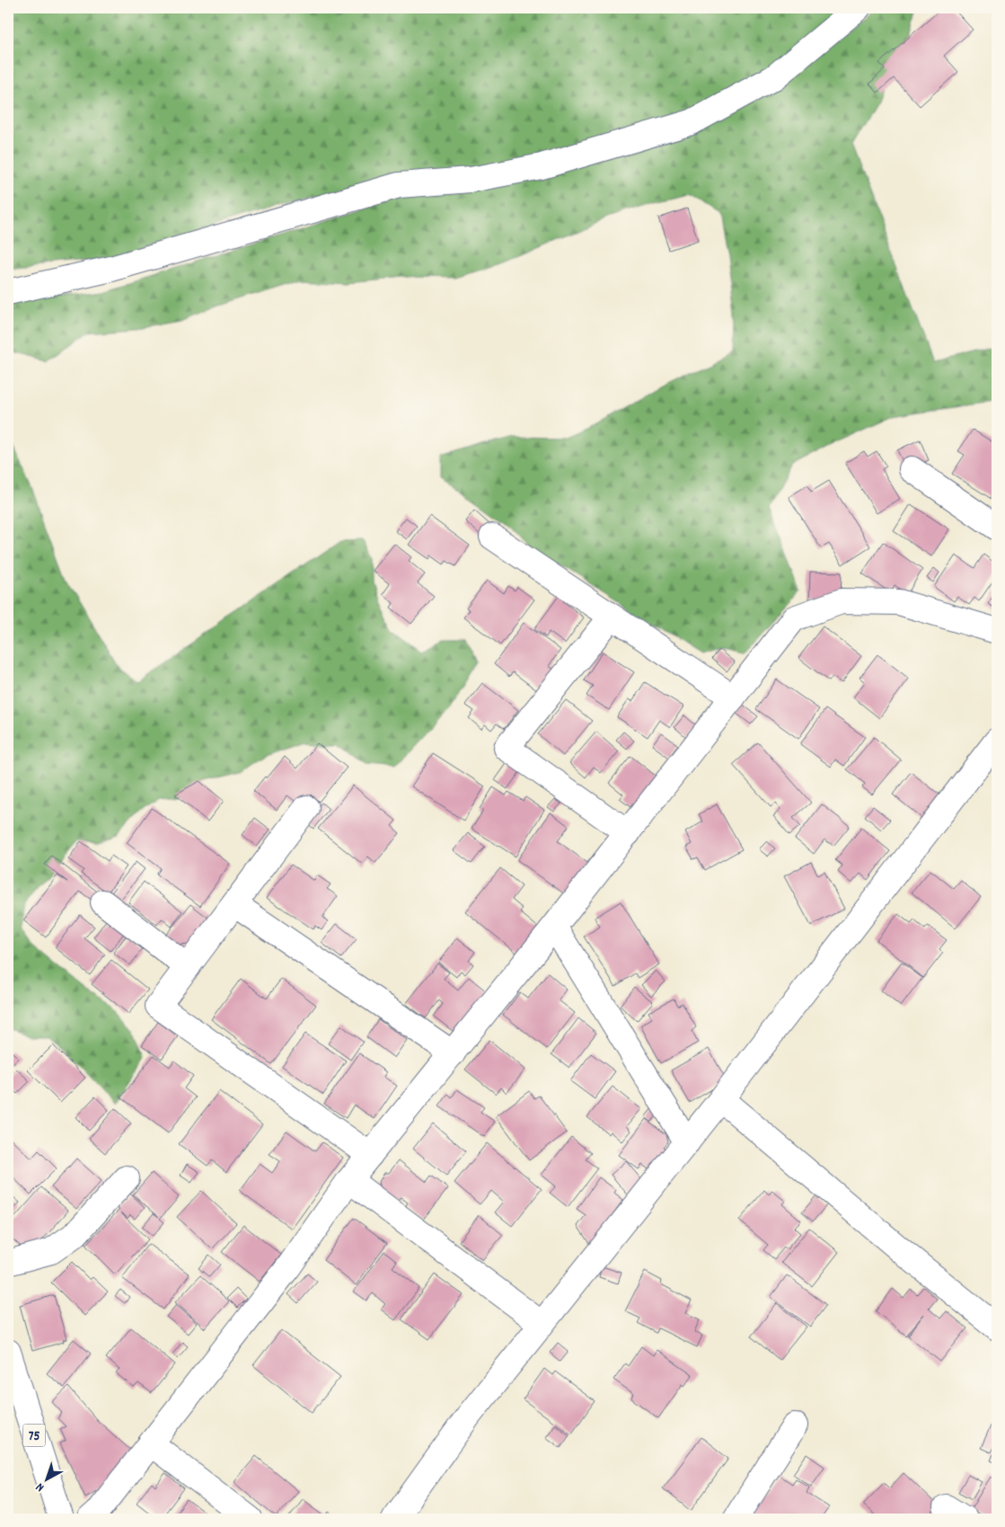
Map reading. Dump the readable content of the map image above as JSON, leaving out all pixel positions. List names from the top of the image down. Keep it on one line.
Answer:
{"streets":{"street":["75"]},"north":"bottom left"}
